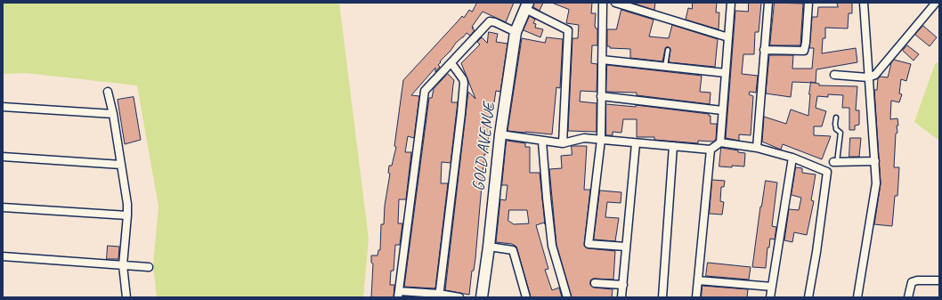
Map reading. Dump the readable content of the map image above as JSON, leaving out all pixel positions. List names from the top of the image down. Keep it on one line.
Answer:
{"streets":{"street":["GOLD AVENUE"]}}
